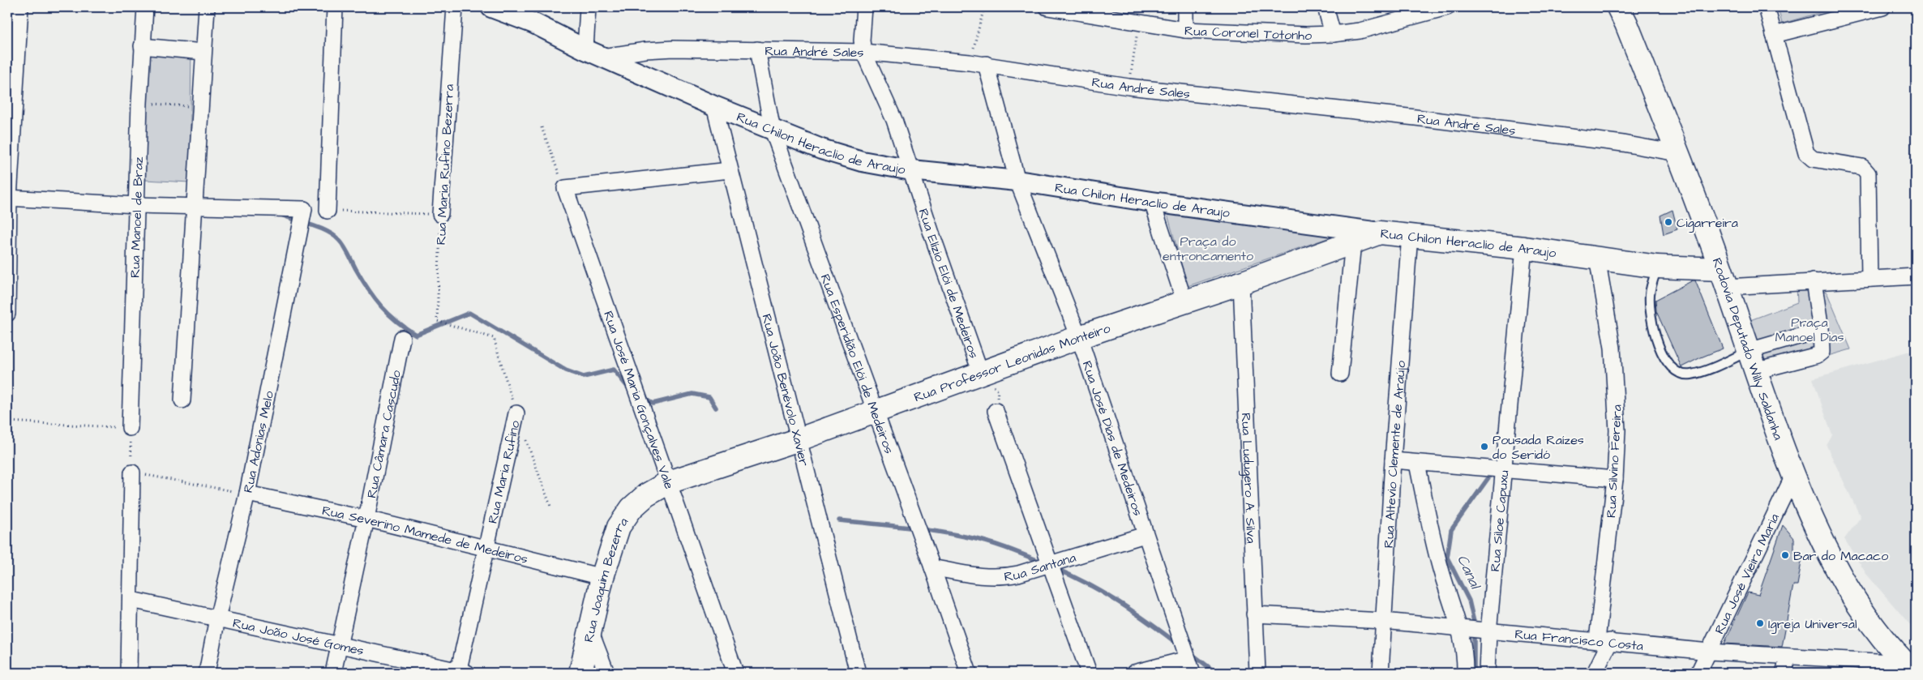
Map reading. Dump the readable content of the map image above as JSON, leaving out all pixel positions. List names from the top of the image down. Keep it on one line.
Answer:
{"streets":{"main road":["Rua Chilon Heraclio de Araujo","Rodovia Deputado Willy Saldanha","Rua Professor Leonidas Monteiro","Rua Joaquim Bezerra"],"street":["Rua Coronel Totonho","Rua André Sales","Rua Maria Rufino Bezerra","Rua Manoel de Braz","Rua Elízio Elói de Medeiros","Rua Esperidião Elói de Medeiros","Rua João Benévolo Xavier","Rua José Maria Gonçalves Vale","Rua Câmara Cascudo","Rua José Dias de Medeiros","Rua Adonias Melo","Rua Altevio Clemente de Araújo","Rua Silvino Fereira","Rua Maria Rufino","Rua Ludugero A. Silva","Rua Siloe Capuxu","Rua Severino Mamede de Medeiros","Rua Santana","Rua José Vieira Maria","Rua João José Gomes","Rua Francisco Costa"]},"crossings":[["Rua André Sales","Rua Chilon Heraclio de Araujo"],["Rua André Sales","Rua Elízio Elói de Medeiros"],["Rua André Sales","Rodovia Deputado Willy Saldanha"],["Rua André Sales","Rua Esperidião Elói de Medeiros"],["Rua André Sales","Rua José Dias de Medeiros"],["Rua Chilon Heraclio de Araujo","Rua Elízio Elói de Medeiros"],["Rua Chilon Heraclio de Araujo","Rodovia Deputado Willy Saldanha"],["Rua Chilon Heraclio de Araujo","Rua Esperidião Elói de Medeiros"],["Rua Chilon Heraclio de Araujo","Rua Professor Leonidas Monteiro"],["Rua Chilon Heraclio de Araujo","Rua João Benévolo Xavier"],["Rua Chilon Heraclio de Araujo","Rua José Dias de Medeiros"],["Rua Chilon Heraclio de Araujo","Rua Altevio Clemente de Araújo"],["Rua Chilon Heraclio de Araujo","Rua Silvino Fereira"],["Rua Chilon Heraclio de Araujo","Rua Siloe Capuxu"],["Rua Maria Rufino Bezerra","Rua Maria Rufino"],["Rua Elízio Elói de Medeiros","Rua Professor Leonidas Monteiro"],["Rodovia Deputado Willy Saldanha","Rua José Vieira Maria"],["Rodovia Deputado Willy Saldanha","Rua Francisco Costa"],["Rua Esperidião Elói de Medeiros","Rua Professor Leonidas Monteiro"],["Rua Esperidião Elói de Medeiros","Rua Santana"],["Rua Professor Leonidas Monteiro","Rua João Benévolo Xavier"],["Rua Professor Leonidas Monteiro","Rua José Maria Gonçalves Vale"],["Rua Professor Leonidas Monteiro","Rua José Dias de Medeiros"],["Rua Professor Leonidas Monteiro","Rua Ludugero A. Silva"],["Rua Professor Leonidas Monteiro","Rua Joaquim Bezerra"],["Rua Câmara Cascudo","Rua Severino Mamede de Medeiros"],["Rua Câmara Cascudo","Rua João José Gomes"],["Rua José Dias de Medeiros","Rua Santana"],["Rua Adonias Melo","Rua Severino Mamede de Medeiros"],["Rua Adonias Melo","Rua João José Gomes"],["Rua Altevio Clemente de Araújo","Rua Francisco Costa"],["Rua Silvino Fereira","Rua Francisco Costa"],["Rua Maria Rufino","Rua Severino Mamede de Medeiros"],["Rua Maria Rufino","Rua João José Gomes"],["Rua Ludugero A. Silva","Rua Francisco Costa"],["Rua Siloe Capuxu","Rua Francisco Costa"],["Rua Severino Mamede de Medeiros","Rua Joaquim Bezerra"],["Rua José Vieira Maria","Rua Francisco Costa"]],"water":["Canal"],"parks":["Praça do entroncamento","Praça Manoel Dias"],"places":["Cigarreira","Pousada Raízes do Seridó","Bar do Macaco","Igreja Universal"]}
